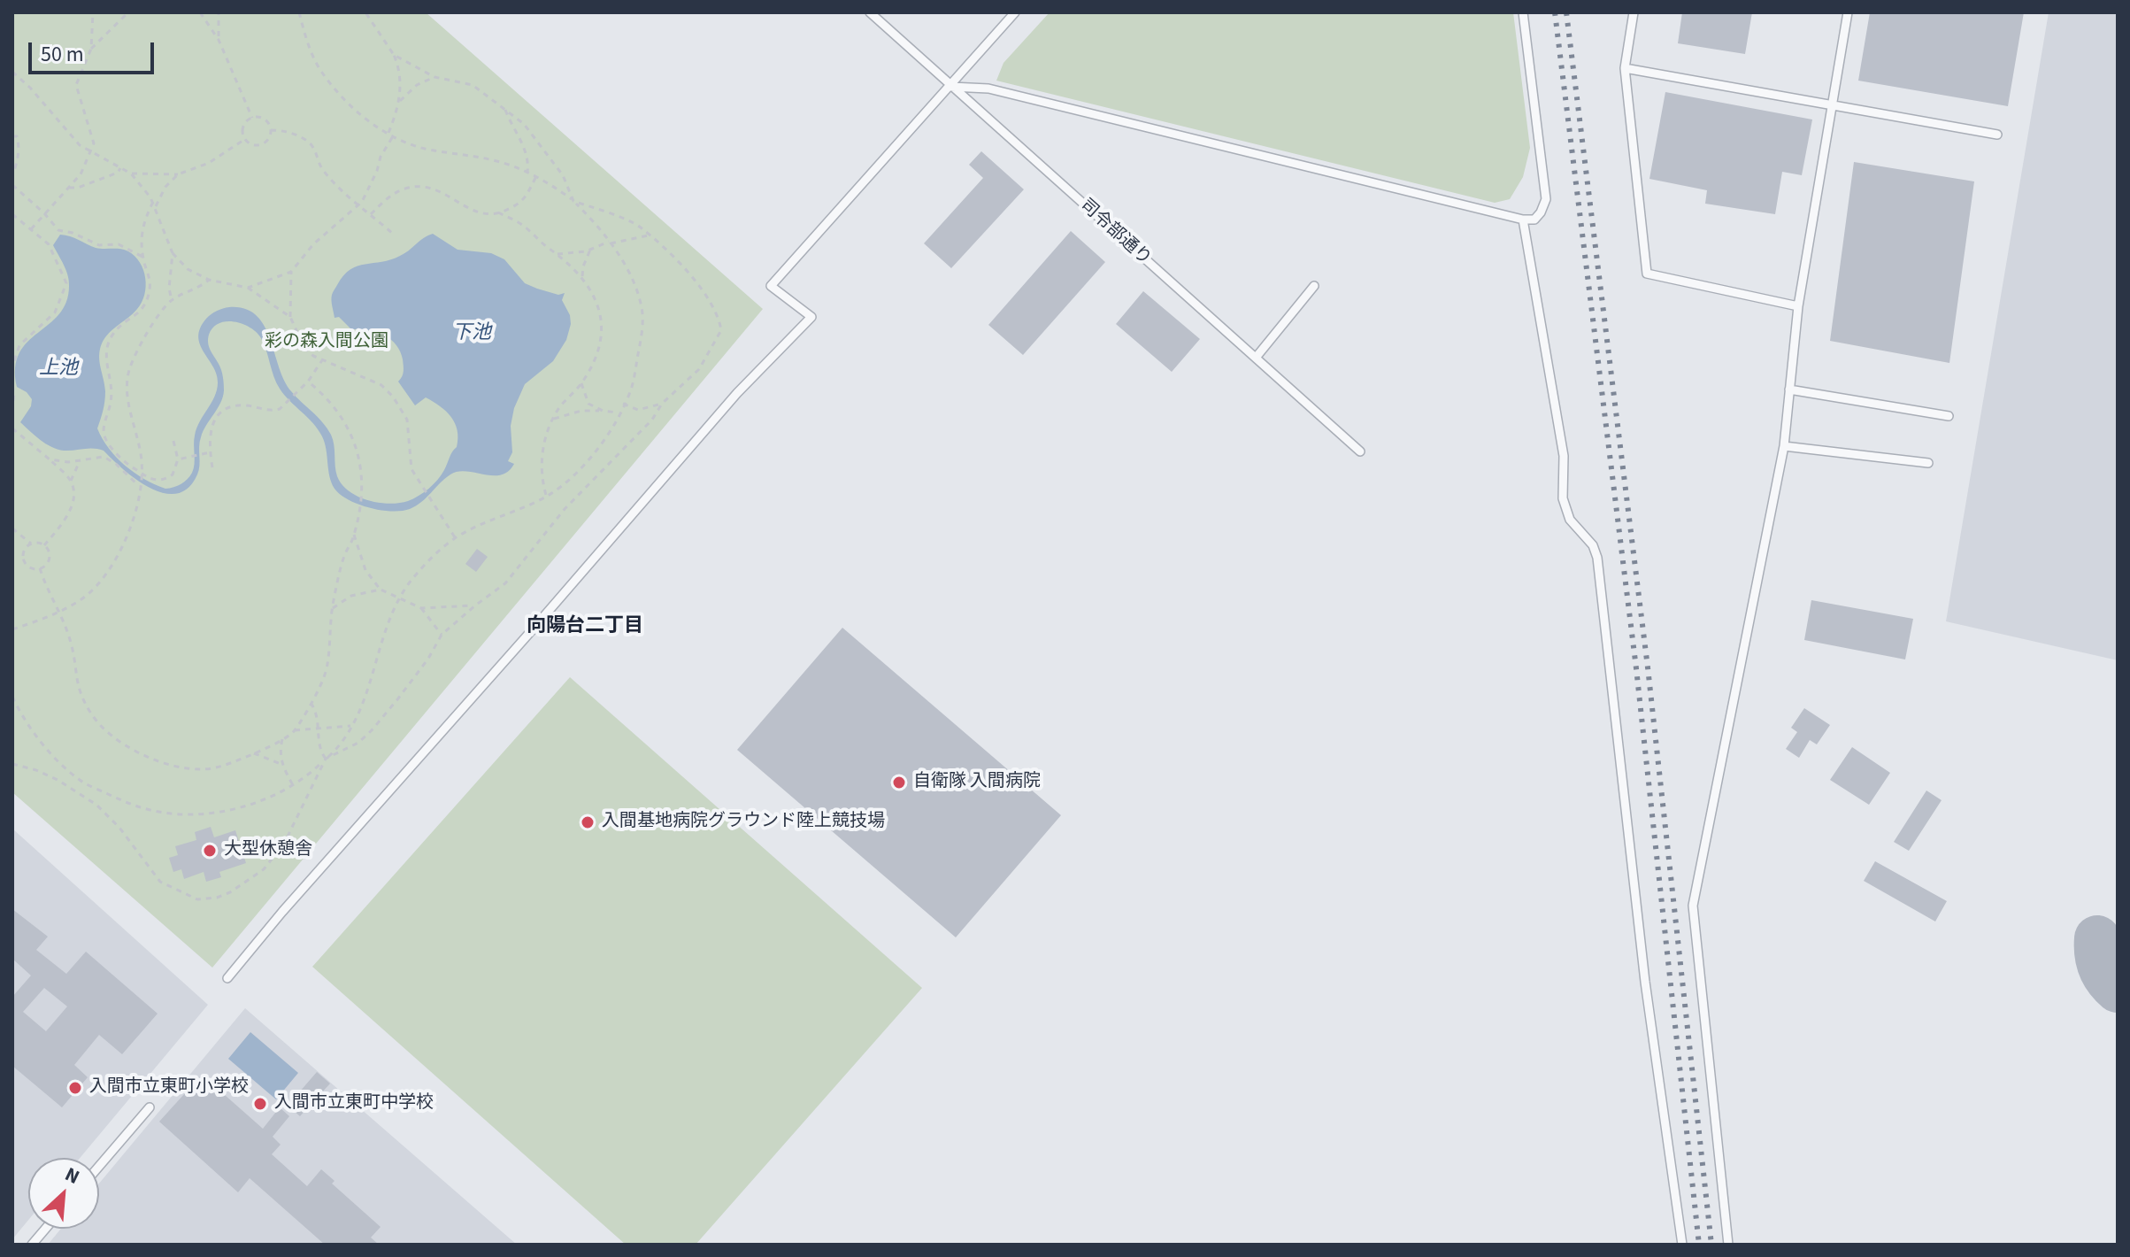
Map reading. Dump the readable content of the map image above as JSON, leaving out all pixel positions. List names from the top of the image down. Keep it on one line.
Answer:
{"streets":{"lane":["司令部通り"]},"districts":["向陽台二丁目"],"water":["下池","上池"],"parks":["彩の森入間公園"],"places":["自衛隊 入間病院","入間基地病院グラウンド陸上競技場","大型休憩舎","入間市立東町小学校","入間市立東町中学校"],"scale_bar":"50 m","north":"top right"}
